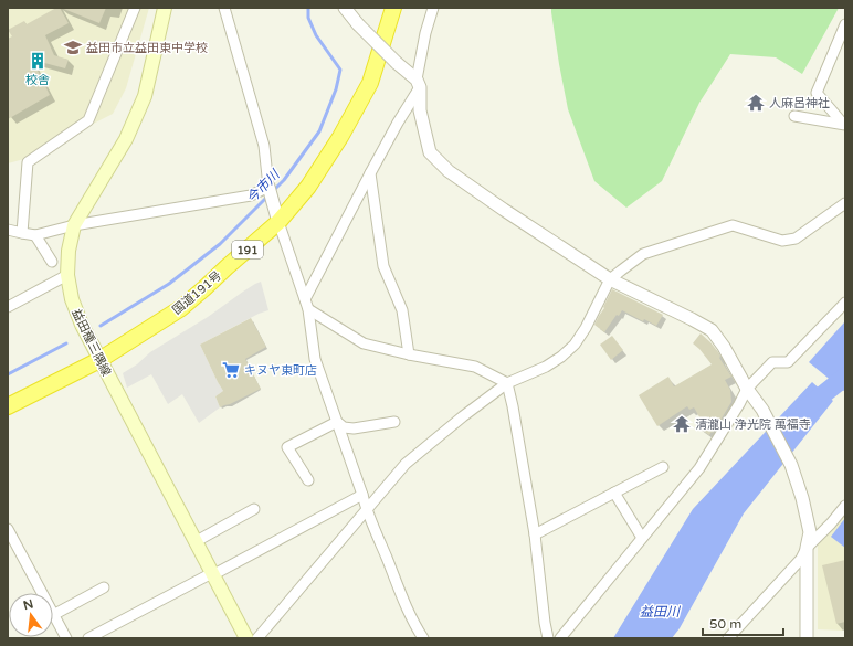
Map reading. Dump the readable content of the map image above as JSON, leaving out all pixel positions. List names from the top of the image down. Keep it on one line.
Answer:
{"streets":{"highway":["191","国道191号"],"main road":["益田種三隅線"]},"crossings":[["国道191号","益田種三隅線"]],"water":["今市川","益田川"],"places":{"school or university":["益田市立益田東中学校"],"building":["校舎"],"temple":["人麻呂神社","清瀧山 浄光院 萬福寺"],"supermarket":["キヌヤ東町店"]},"scale_bar":"50 m","north":"top"}
